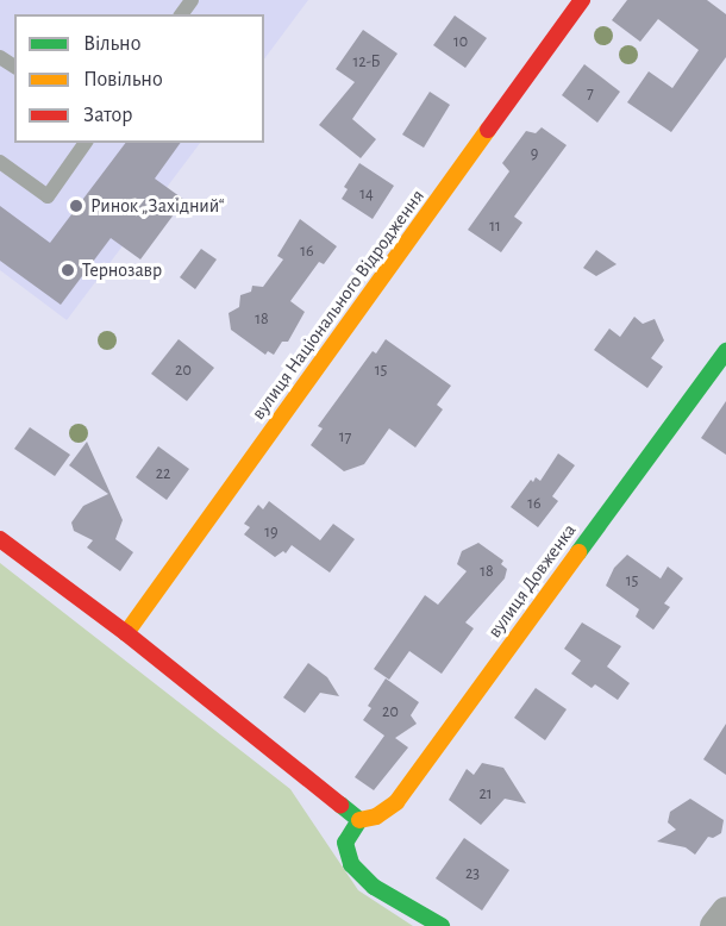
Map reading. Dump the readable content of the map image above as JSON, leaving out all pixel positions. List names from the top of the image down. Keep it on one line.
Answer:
{"streets":{"street":["вулиця Національного Відродження","вулиця Довженка"]},"places":["Ринок „Західний“","Тернозавр"],"house_numbers":["10","12-Б","7","9","14","11","16","18","20","15","17","22","16","19","18","15","20","21","23"],"legend":["Вільно","Повільно","Затор"]}
